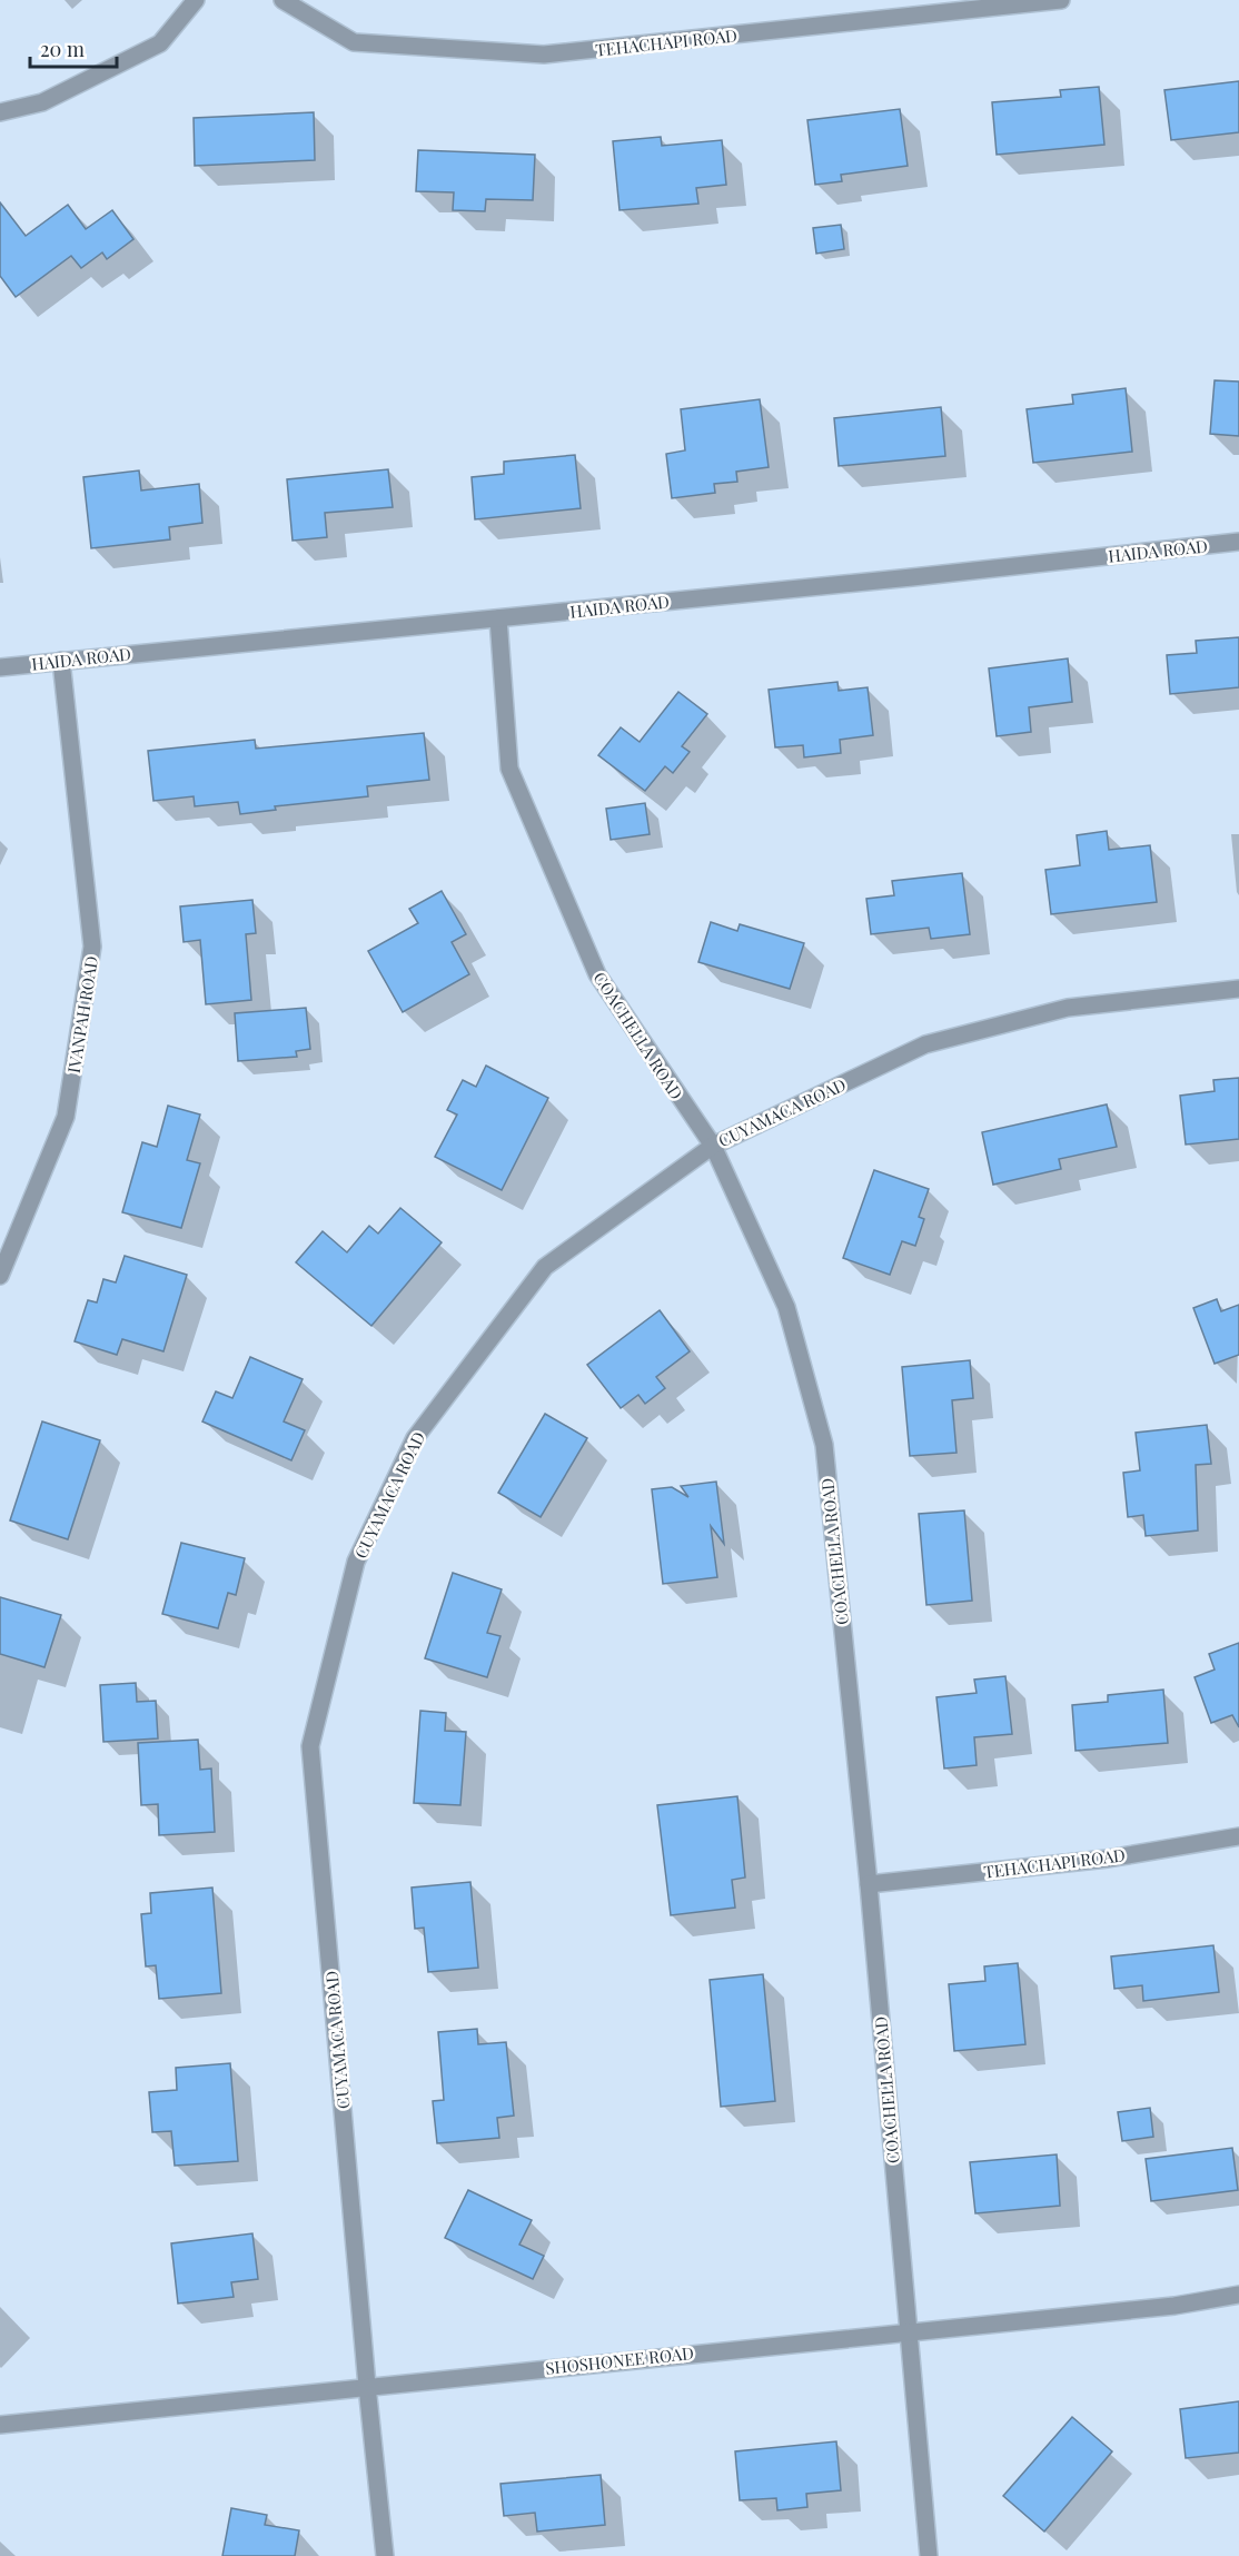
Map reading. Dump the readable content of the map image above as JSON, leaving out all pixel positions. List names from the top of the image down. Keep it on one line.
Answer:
{"streets":{"street":["TEHACHAPI ROAD","HAIDA ROAD","IVANPAH ROAD","COACHELLA ROAD","CUYAMACA ROAD","SHOSHONEE ROAD"]},"crossings":[["TEHACHAPI ROAD","COACHELLA ROAD"],["HAIDA ROAD","IVANPAH ROAD"],["HAIDA ROAD","COACHELLA ROAD"],["COACHELLA ROAD","CUYAMACA ROAD"],["COACHELLA ROAD","SHOSHONEE ROAD"],["CUYAMACA ROAD","SHOSHONEE ROAD"]],"scale_bar":"20 m"}
